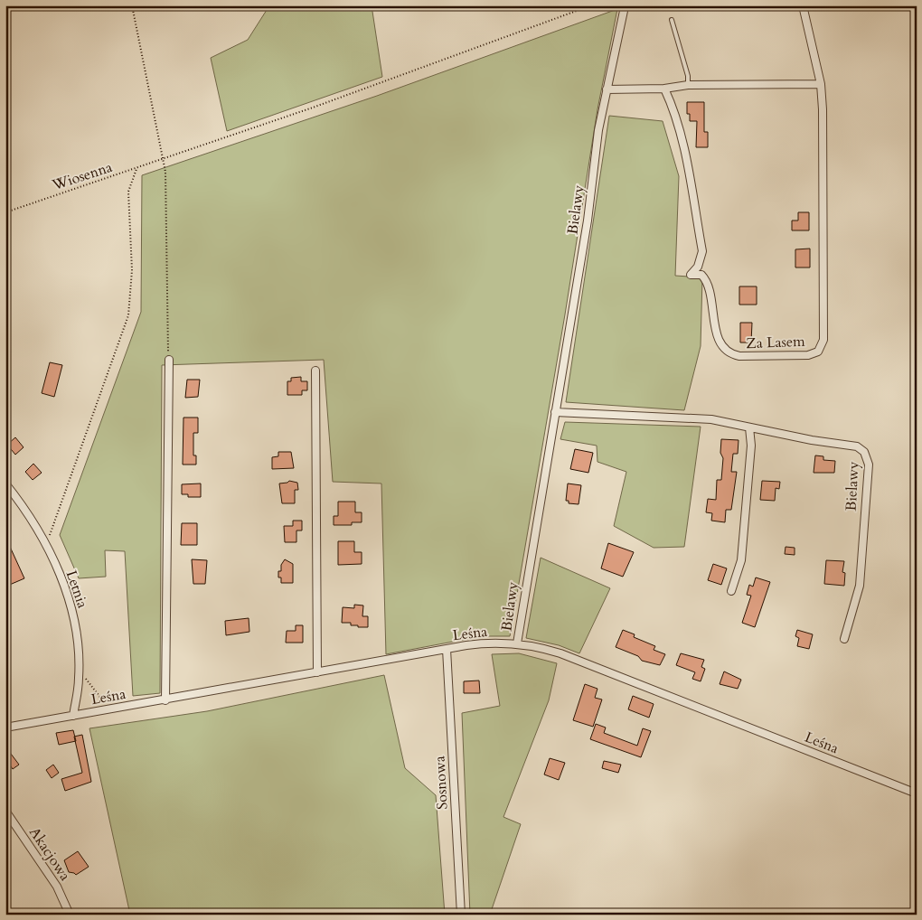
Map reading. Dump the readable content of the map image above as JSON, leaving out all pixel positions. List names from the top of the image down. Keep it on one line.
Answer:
{"streets":{"street":["Bielawy","Za Lasem","Letnia","Leśna","Sosnowa","Akacjowa"],"path":["Wiosenna"]},"crossings":[["Bielawy","Leśna"],["Letnia","Leśna"],["Leśna","Sosnowa"]]}
